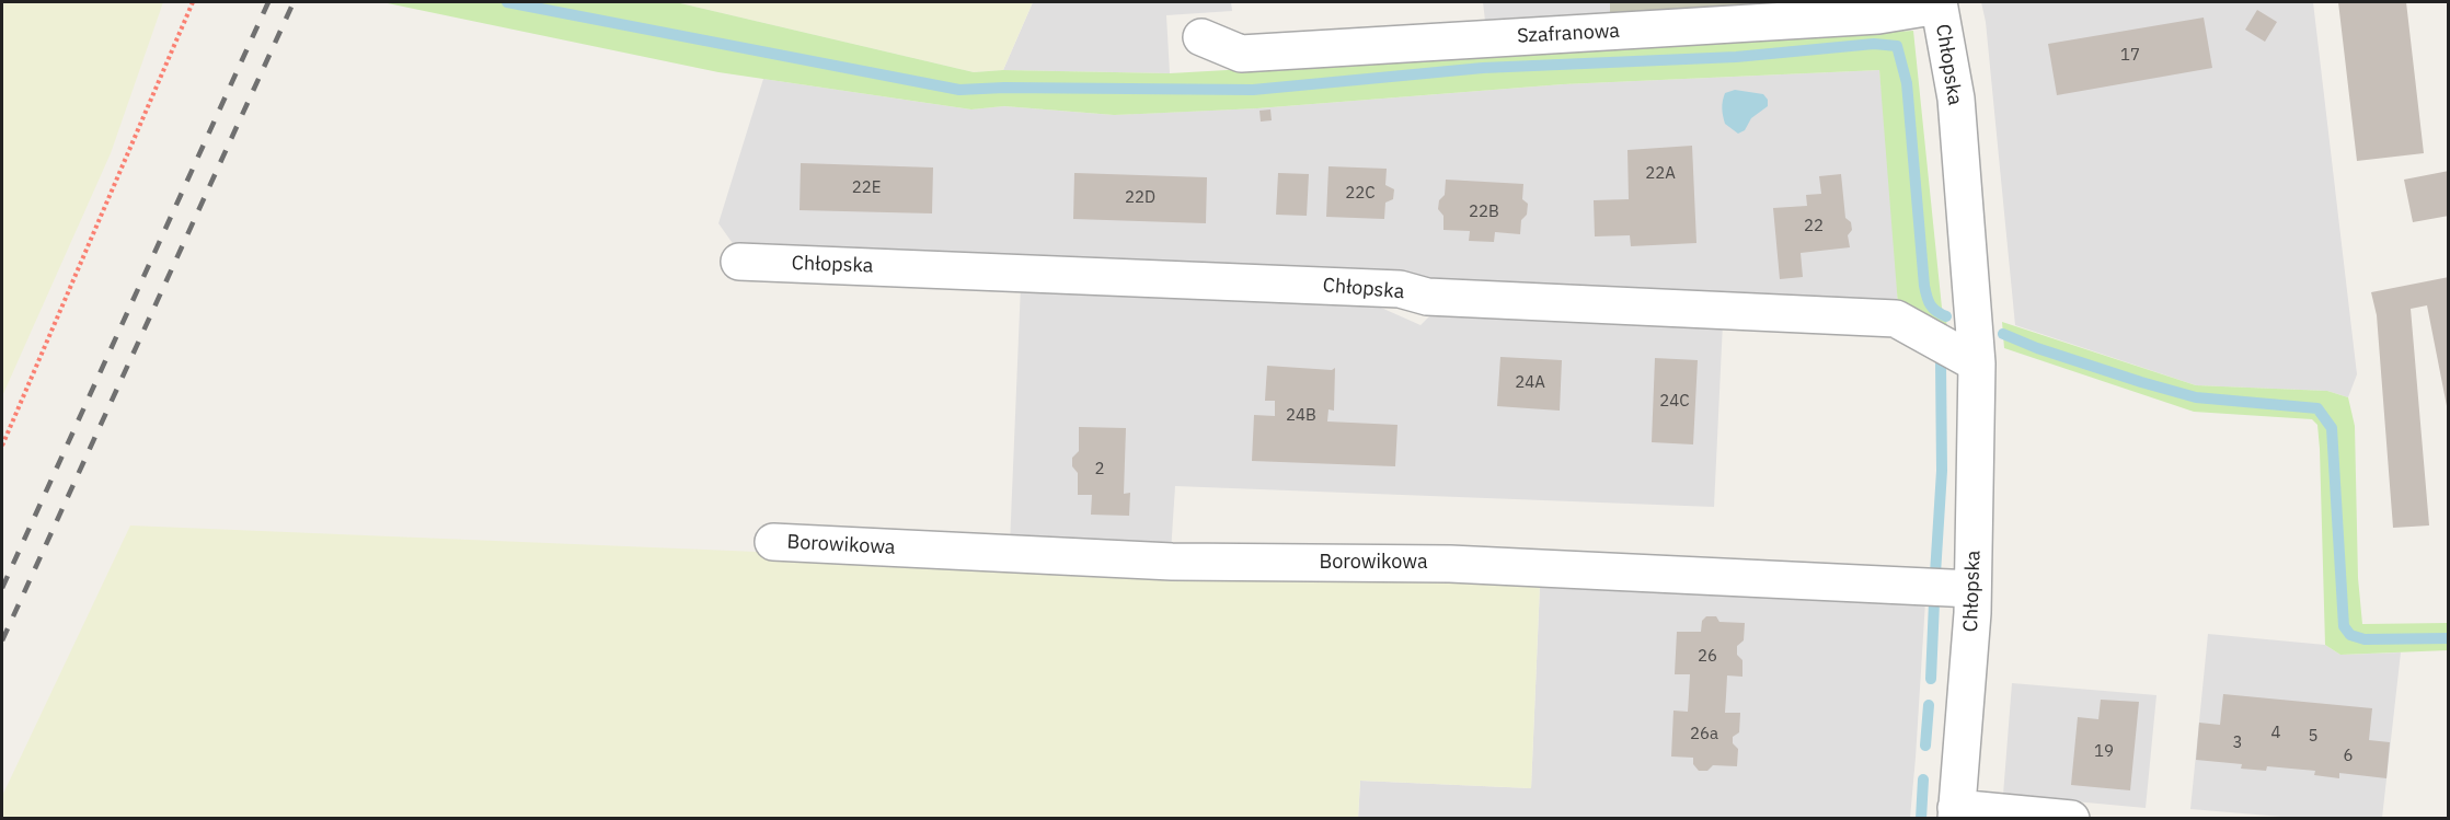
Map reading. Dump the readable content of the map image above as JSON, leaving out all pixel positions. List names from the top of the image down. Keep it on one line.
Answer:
{"streets":{"street":["Szafranowa","Chłopska","Borowikowa"]},"crossings":[["Szafranowa","Chłopska"],["Chłopska","Borowikowa"]],"house_numbers":["17","22A","22E","22C","22D","22B","22","24A","24C","24B","2","26","4","26a","5","3","19","6"]}
